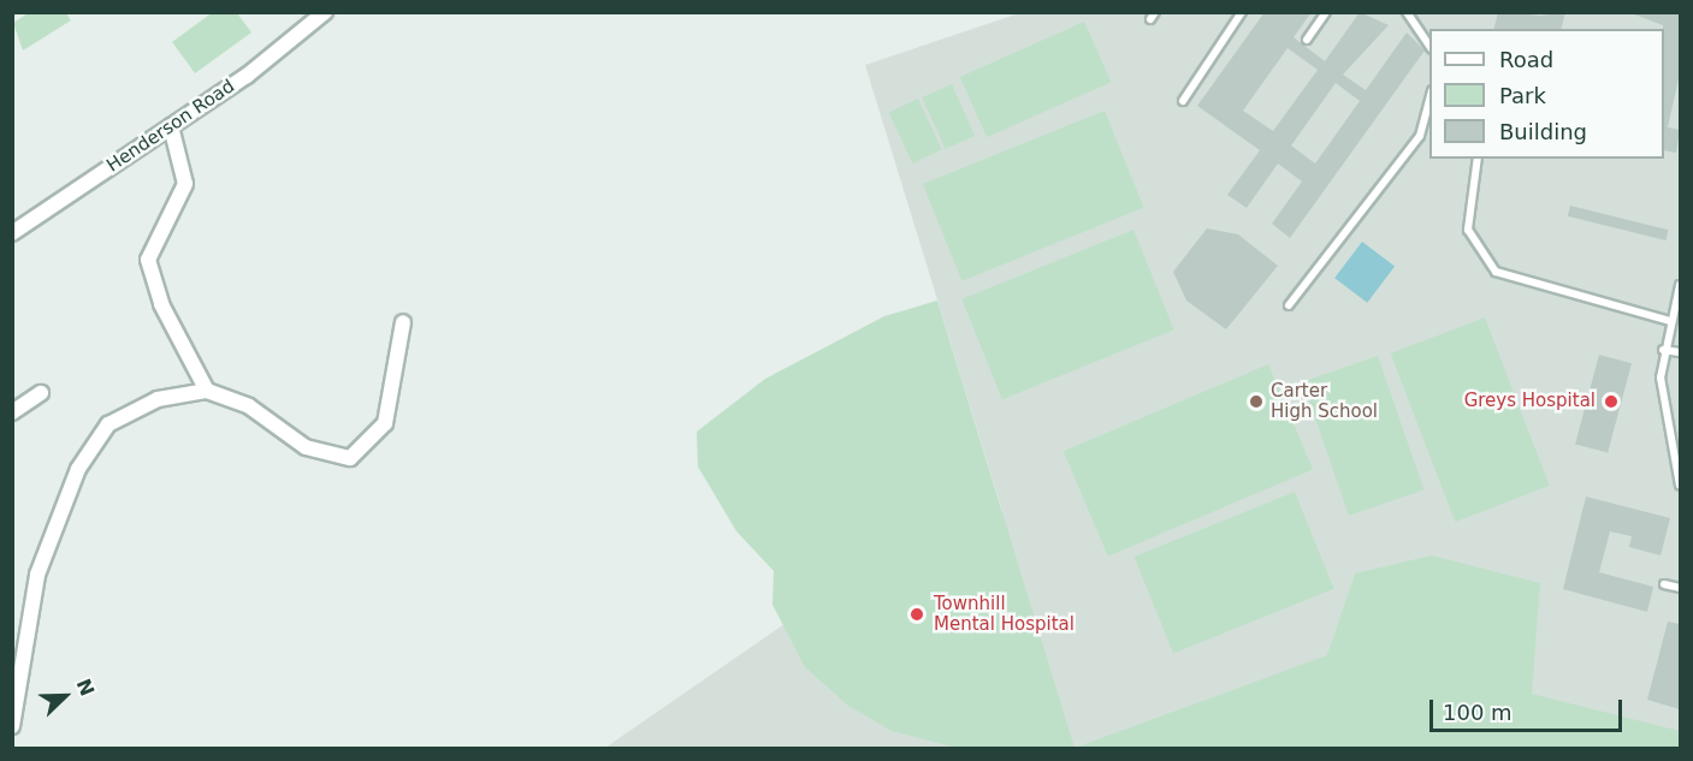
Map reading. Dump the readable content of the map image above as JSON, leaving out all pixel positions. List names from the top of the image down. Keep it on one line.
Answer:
{"streets":{"street":["Henderson Road"]},"places":["Carter High School","Greys Hospital","Townhill Mental Hospital"],"legend":["Road","Park","Building"],"scale_bar":"100 m","north":"top right"}
